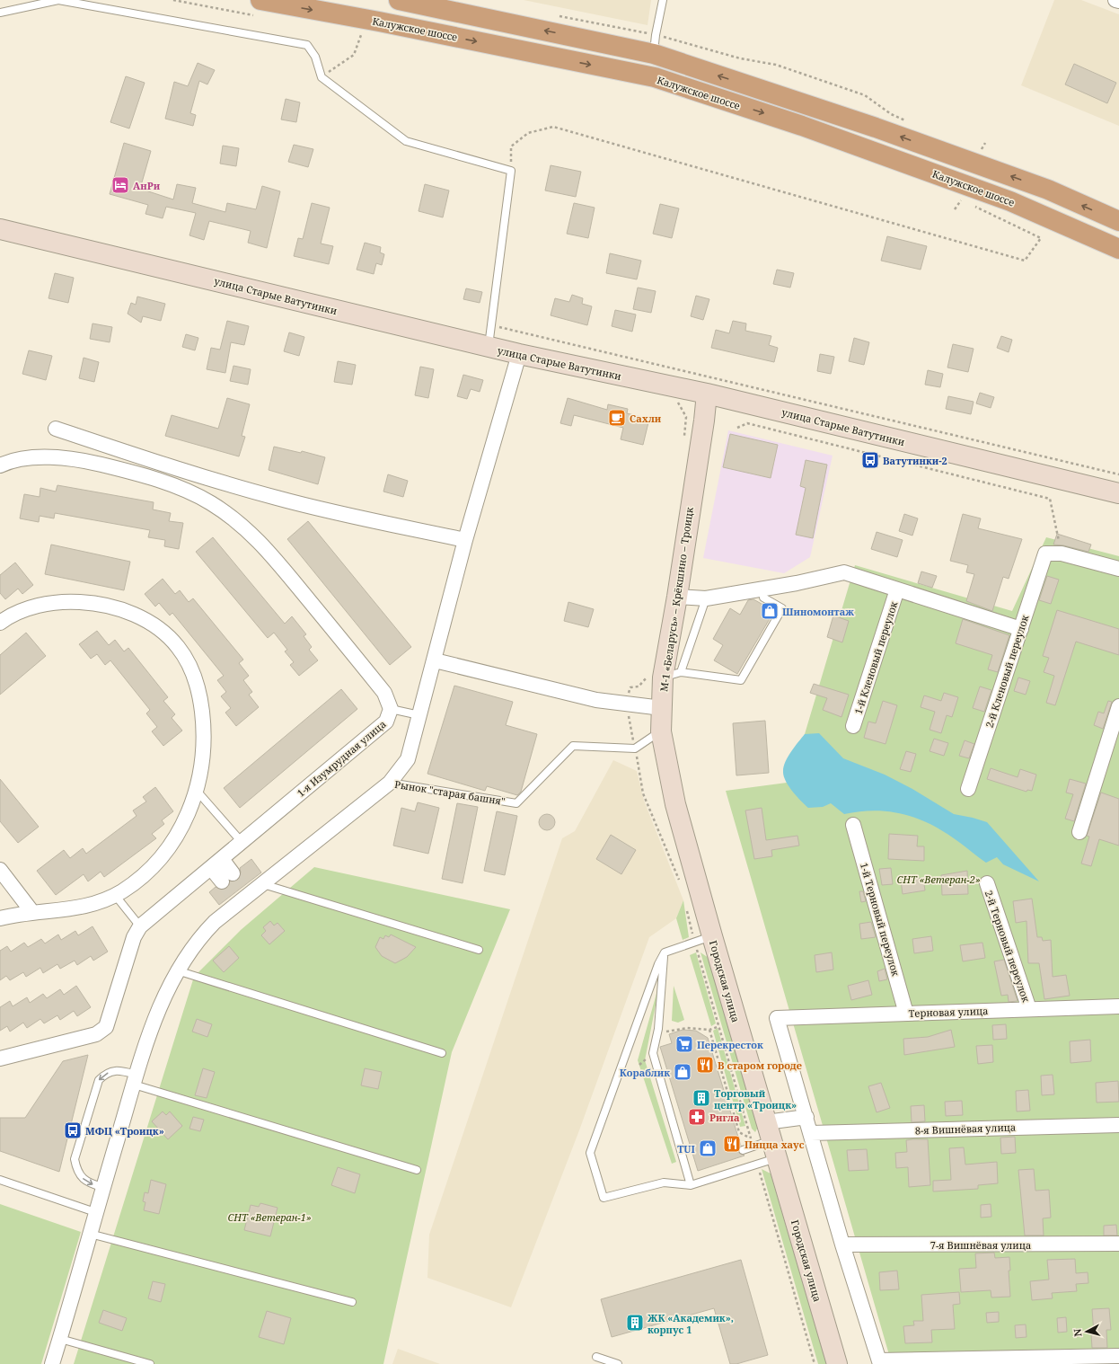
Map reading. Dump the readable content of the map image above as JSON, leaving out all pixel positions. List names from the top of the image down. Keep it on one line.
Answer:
{"streets":{"highway":["Калужское шоссе"],"main road":["улица Старые Ватутинки","М-1 «Беларусь» – Крёкшино – Троицк","Городская улица"],"street":["1-й Кленовый переулок","2-й Кленовый переулок","1-я Изумрудная улица","1-й Терновый переулок","2-й Терновый переулок","Терновая улица","8-я Вишнёвая улица","7-я Вишнёвая улица"],"lane":["Рынок \"старая башня\""]},"crossings":[["улица Старые Ватутинки","М-1 «Беларусь» – Крёкшино – Троицк"],["М-1 «Беларусь» – Крёкшино – Троицк","Городская улица"],["1-й Терновый переулок","Терновая улица"],["2-й Терновый переулок","Терновая улица"]],"parks":["СНТ «Ветеран-2»","СНТ «Ветеран-1»"],"places":{"hotel":["АнРи"],"cafe":["Сахли"],"bus stop":["Ватутинки-2","МФЦ «Троицк»"],"shop":["Шиномонтаж","Кораблик","TUI"],"supermarket":["Перекресток"],"restaurant":["В старом городе","Пицца хаус"],"building":["Торговый центр «Троицк»","ЖК «Академик», корпус 1"],"pharmacy":["Ригла"]},"north":"left"}
